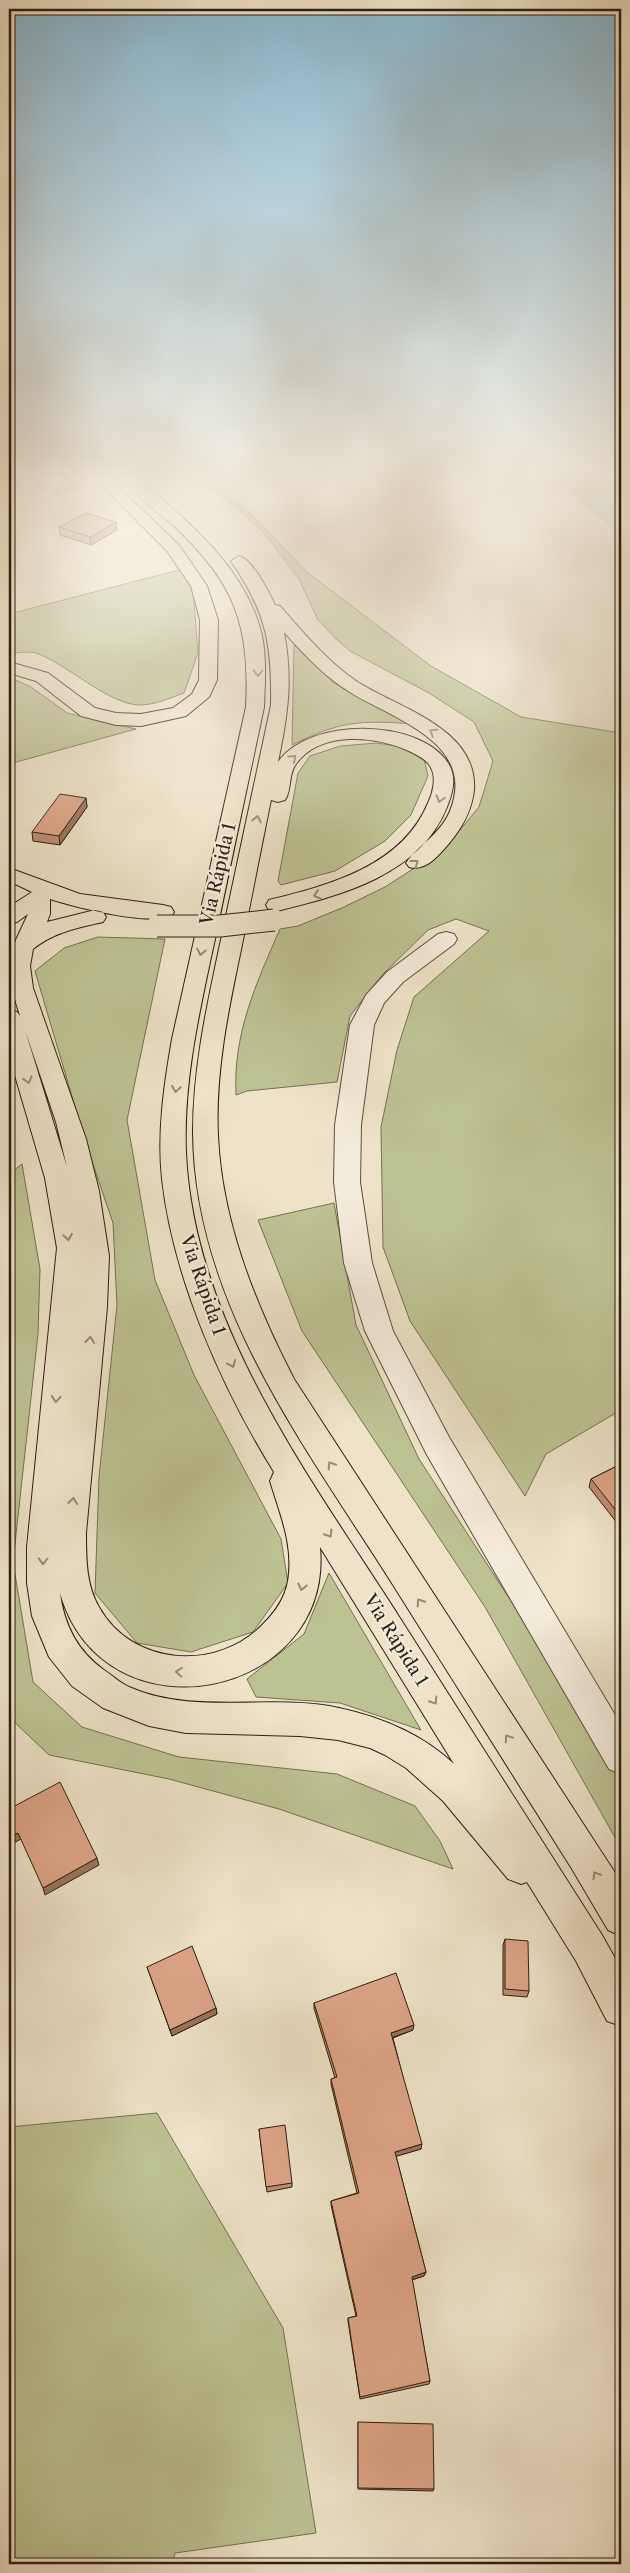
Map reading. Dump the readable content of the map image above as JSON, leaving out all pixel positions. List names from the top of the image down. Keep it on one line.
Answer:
{"streets":{"main road":["Via Rápida 1"]}}
